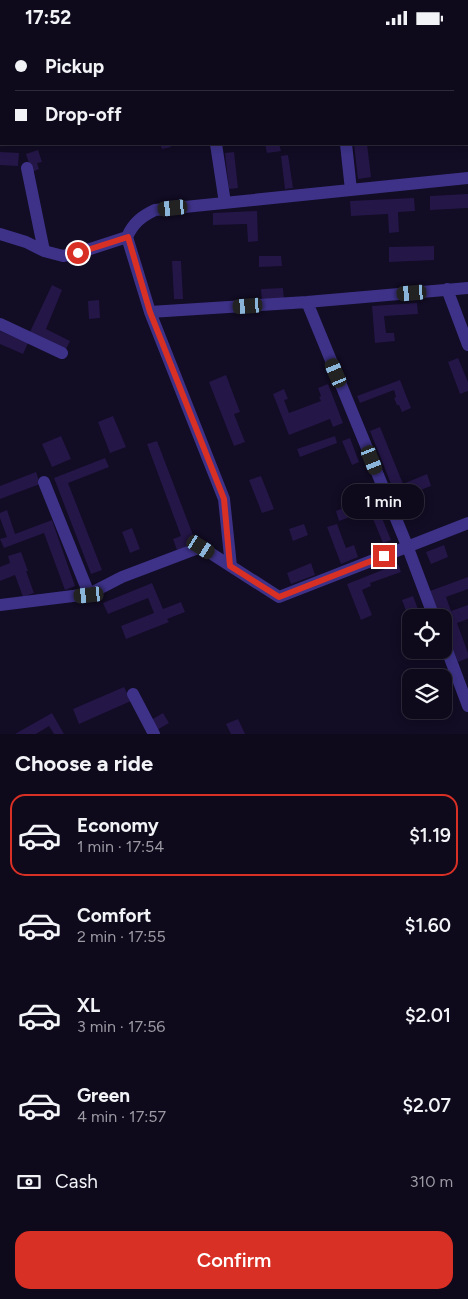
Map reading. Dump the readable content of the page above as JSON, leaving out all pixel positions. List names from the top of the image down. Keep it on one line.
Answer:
{"page":{"status":"17:52","banner":["Pickup","Drop-off"],"bubble":"1 min","heading":"Choose a ride","list":[{"name":"Economy","note":"1 min · 17:54","value":"$1.19"},{"name":"Comfort","note":"2 min · 17:55","value":"$1.60"},{"name":"XL","note":"3 min · 17:56","value":"$2.01"},{"name":"Green","note":"4 min · 17:57","value":"$2.07"}],"pay":["Cash","310 m"],"buttons":"Confirm"}}
